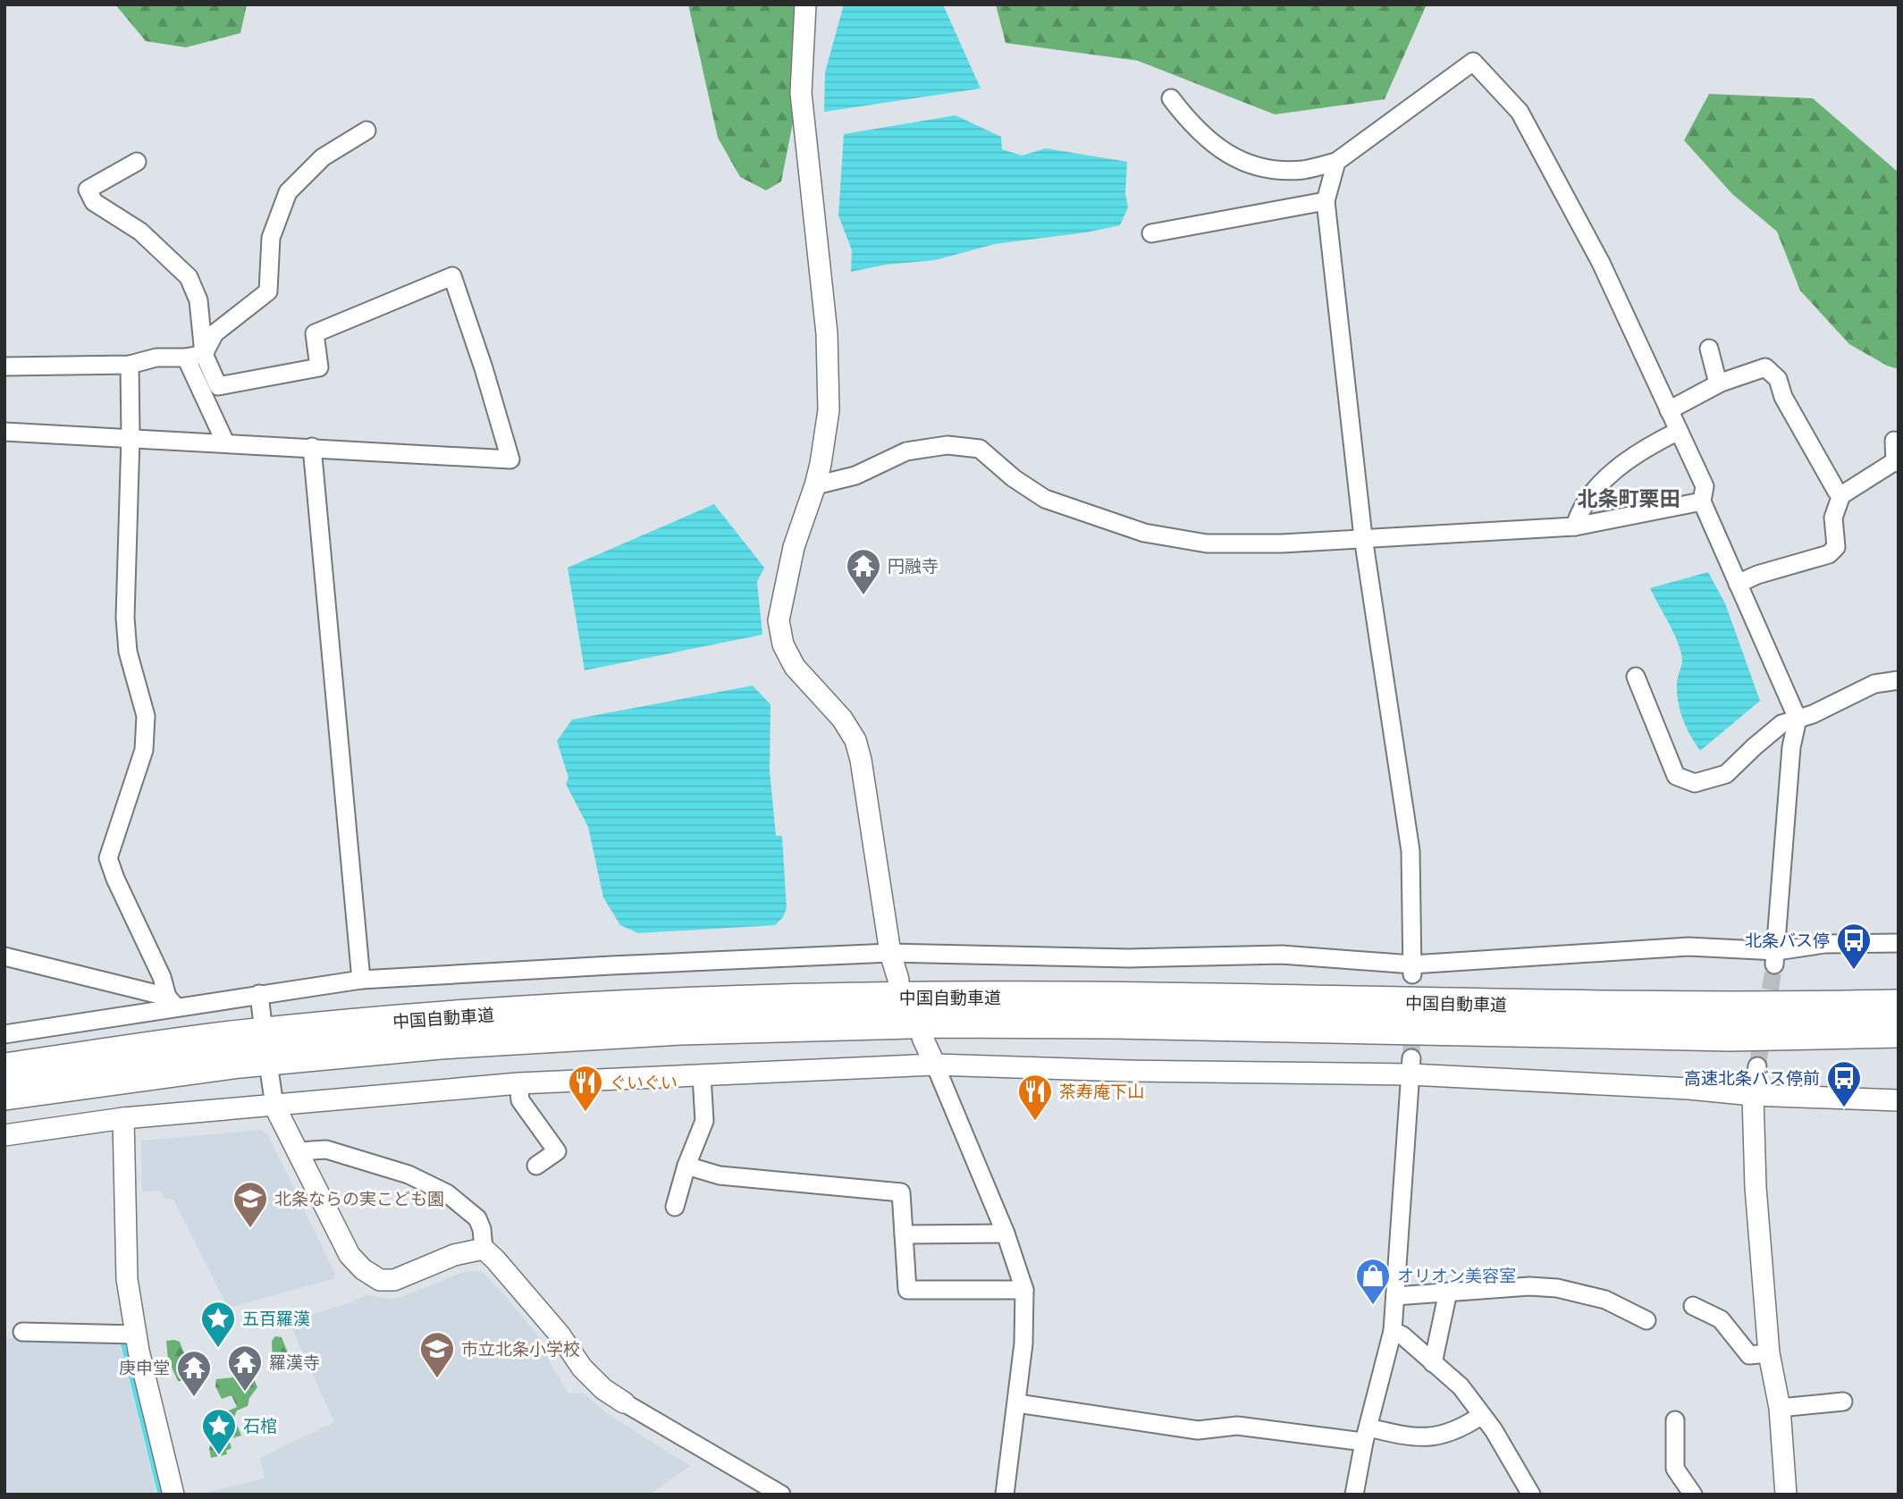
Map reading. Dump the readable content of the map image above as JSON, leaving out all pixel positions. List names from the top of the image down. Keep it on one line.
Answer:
{"streets":{"highway":["中国自動車道"]},"districts":["北条町栗田"],"places":{"temple":["円融寺","羅漢寺","庚申堂"],"bus stop":["北条バス停","高速北条バス停前"],"restaurant":["ぐいぐい","茶寿庵下山"],"school or university":["北条ならの実こども園","市立北条小学校"],"shop":["オリオン美容室"],"place":["五百羅漢","石棺"]}}
